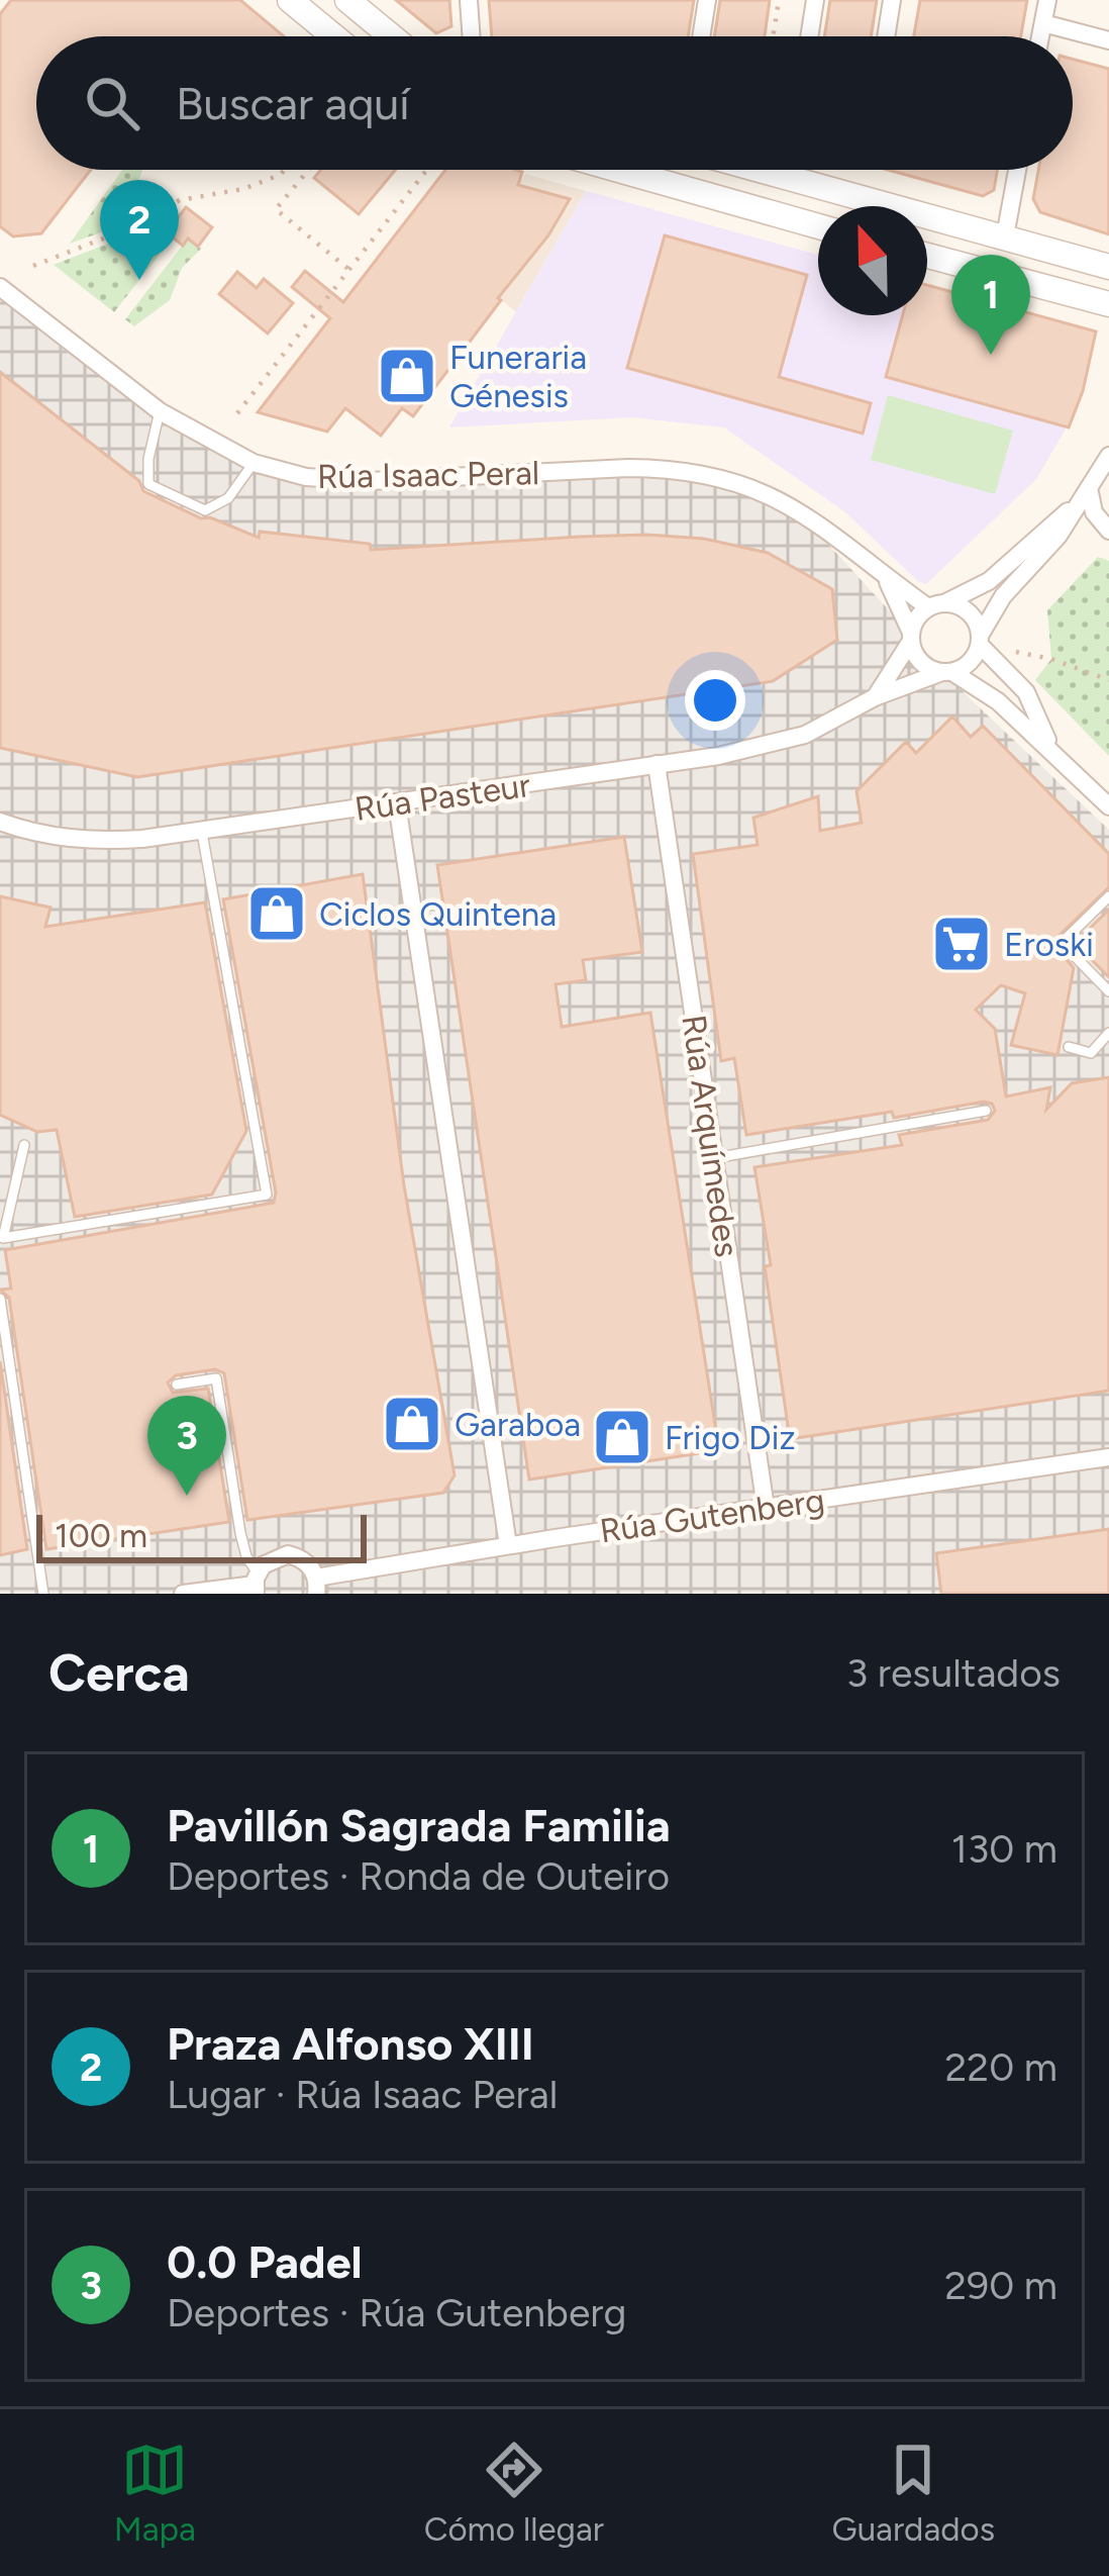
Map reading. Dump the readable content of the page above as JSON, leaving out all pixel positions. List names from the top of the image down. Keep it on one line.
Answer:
{"streets":{"street":["Rúa Isaac Peral","Rúa Pasteur","Rúa Arquímedes","Rúa Gutenberg"]},"crossings":[["Rúa Isaac Peral","Rúa Pasteur"],["Rúa Pasteur","Rúa Arquímedes"],["Rúa Arquímedes","Rúa Gutenberg"]],"places":{"shop":["Funeraria Génesis","Ciclos Quintena","Garaboa","Frigo Diz"],"supermarket":["Eroski"]},"scale_bar":"100 m","north":"top","page":{"search":"Buscar aquí","pins":["2","1","3"],"scale":"100 m","heading":["Cerca","3 resultados"],"list":[{"mark":"1","name":"Pavillón Sagrada Familia","note":"Deportes · Ronda de Outeiro","value":"130 m"},{"mark":"2","name":"Praza Alfonso XIII","note":"Lugar · Rúa Isaac Peral","value":"220 m"},{"mark":"3","name":"0.0 Padel","note":"Deportes · Rúa Gutenberg","value":"290 m"}],"nav":["Mapa","Cómo llegar","Guardados"]}}
